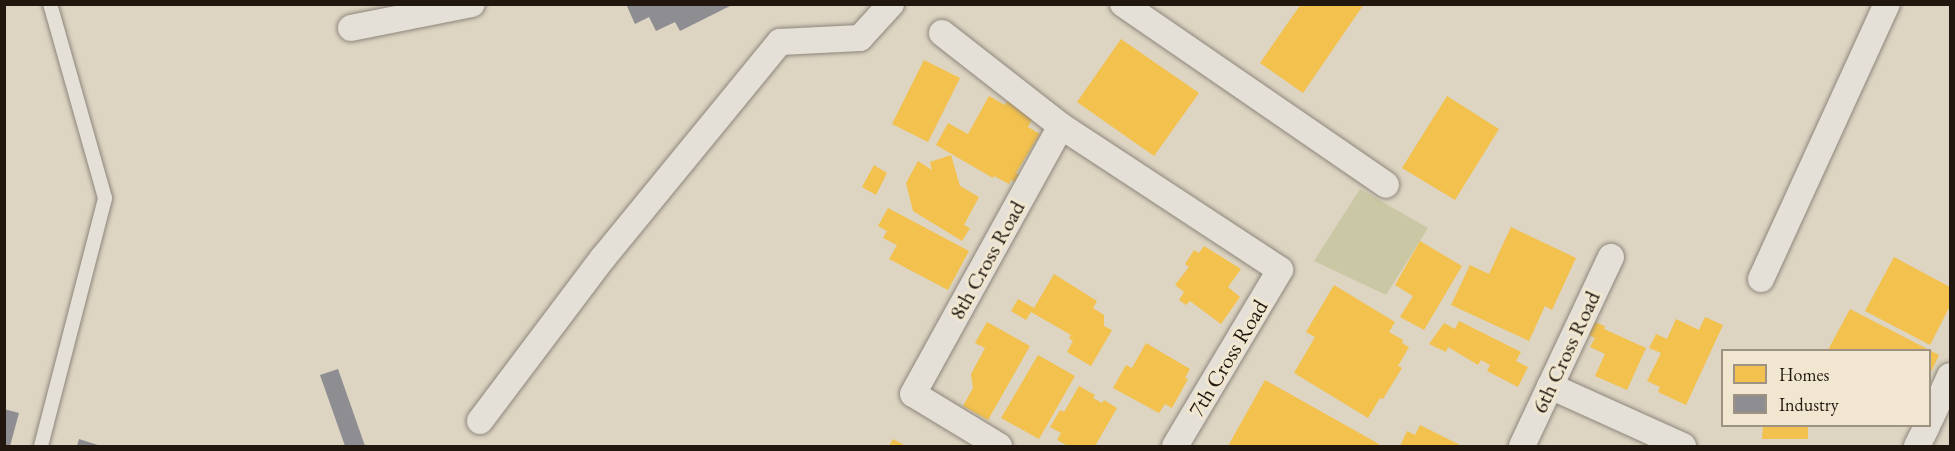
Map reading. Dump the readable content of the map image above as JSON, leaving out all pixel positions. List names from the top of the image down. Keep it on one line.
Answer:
{"streets":{"street":["8th Cross Road","6th Cross Road","7th Cross Road"]},"crossings":[["8th Cross Road","7th Cross Road"]],"legend":["Homes","Industry"]}
